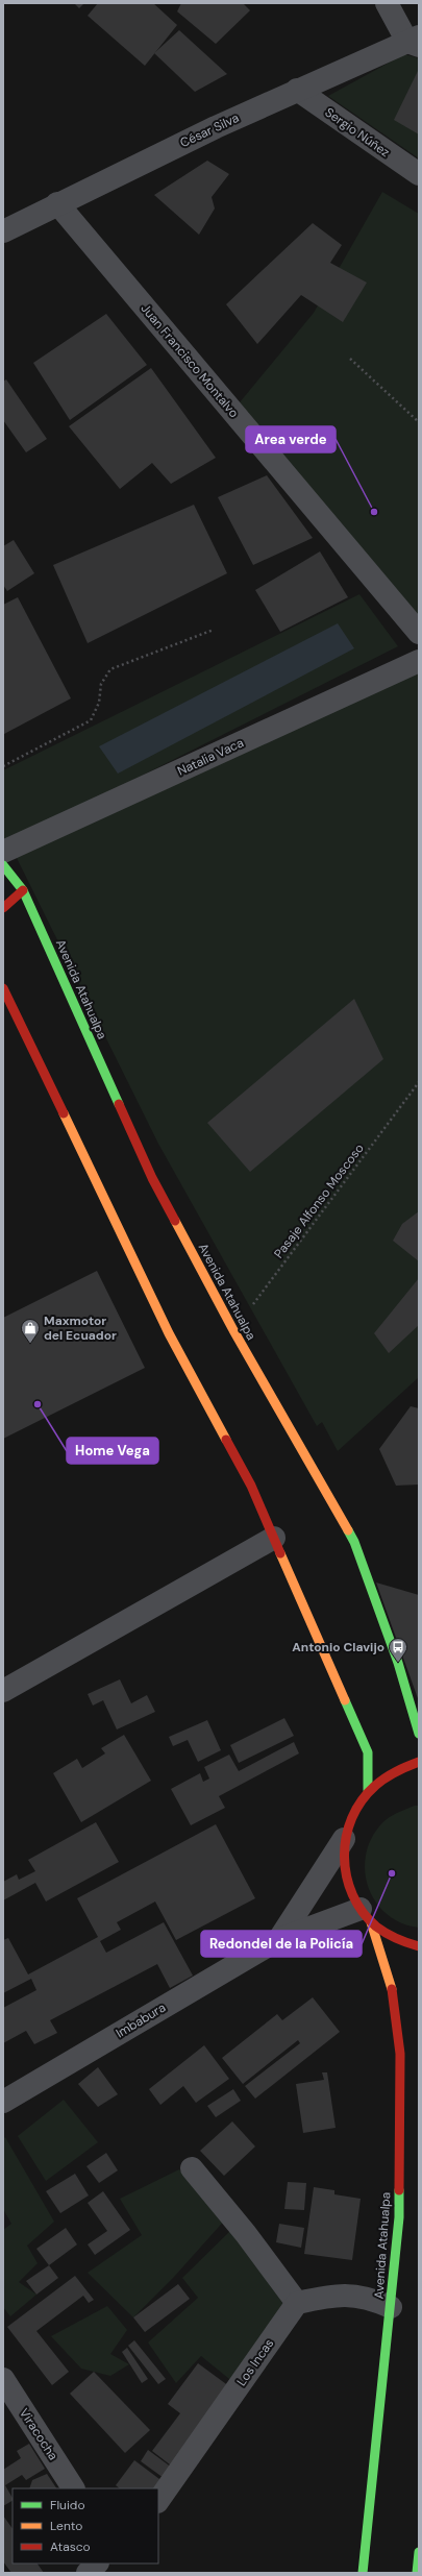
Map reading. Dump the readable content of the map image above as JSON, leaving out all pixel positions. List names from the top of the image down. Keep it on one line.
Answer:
{"streets":{"main road":["Avenida Atahualpa"],"street":["César Silva","Sergio Núñez","Juan Francisco Montalvo","Natalia Vaca","Imbabura","Los Incas","Viracocha"],"path":["Pasaje Alfonso Moscoso"]},"crossings":[["César Silva","Sergio Núñez"],["César Silva","Juan Francisco Montalvo"],["Avenida Atahualpa","Pasaje Alfonso Moscoso"],["Avenida Atahualpa","Imbabura"]],"places":{"other":["Area verde","Home Vega","Redondel de la Policía"],"shop":["Maxmotor del Ecuador"],"bus stop":["Antonio Clavijo"]},"legend":["Fluido","Lento","Atasco"]}
